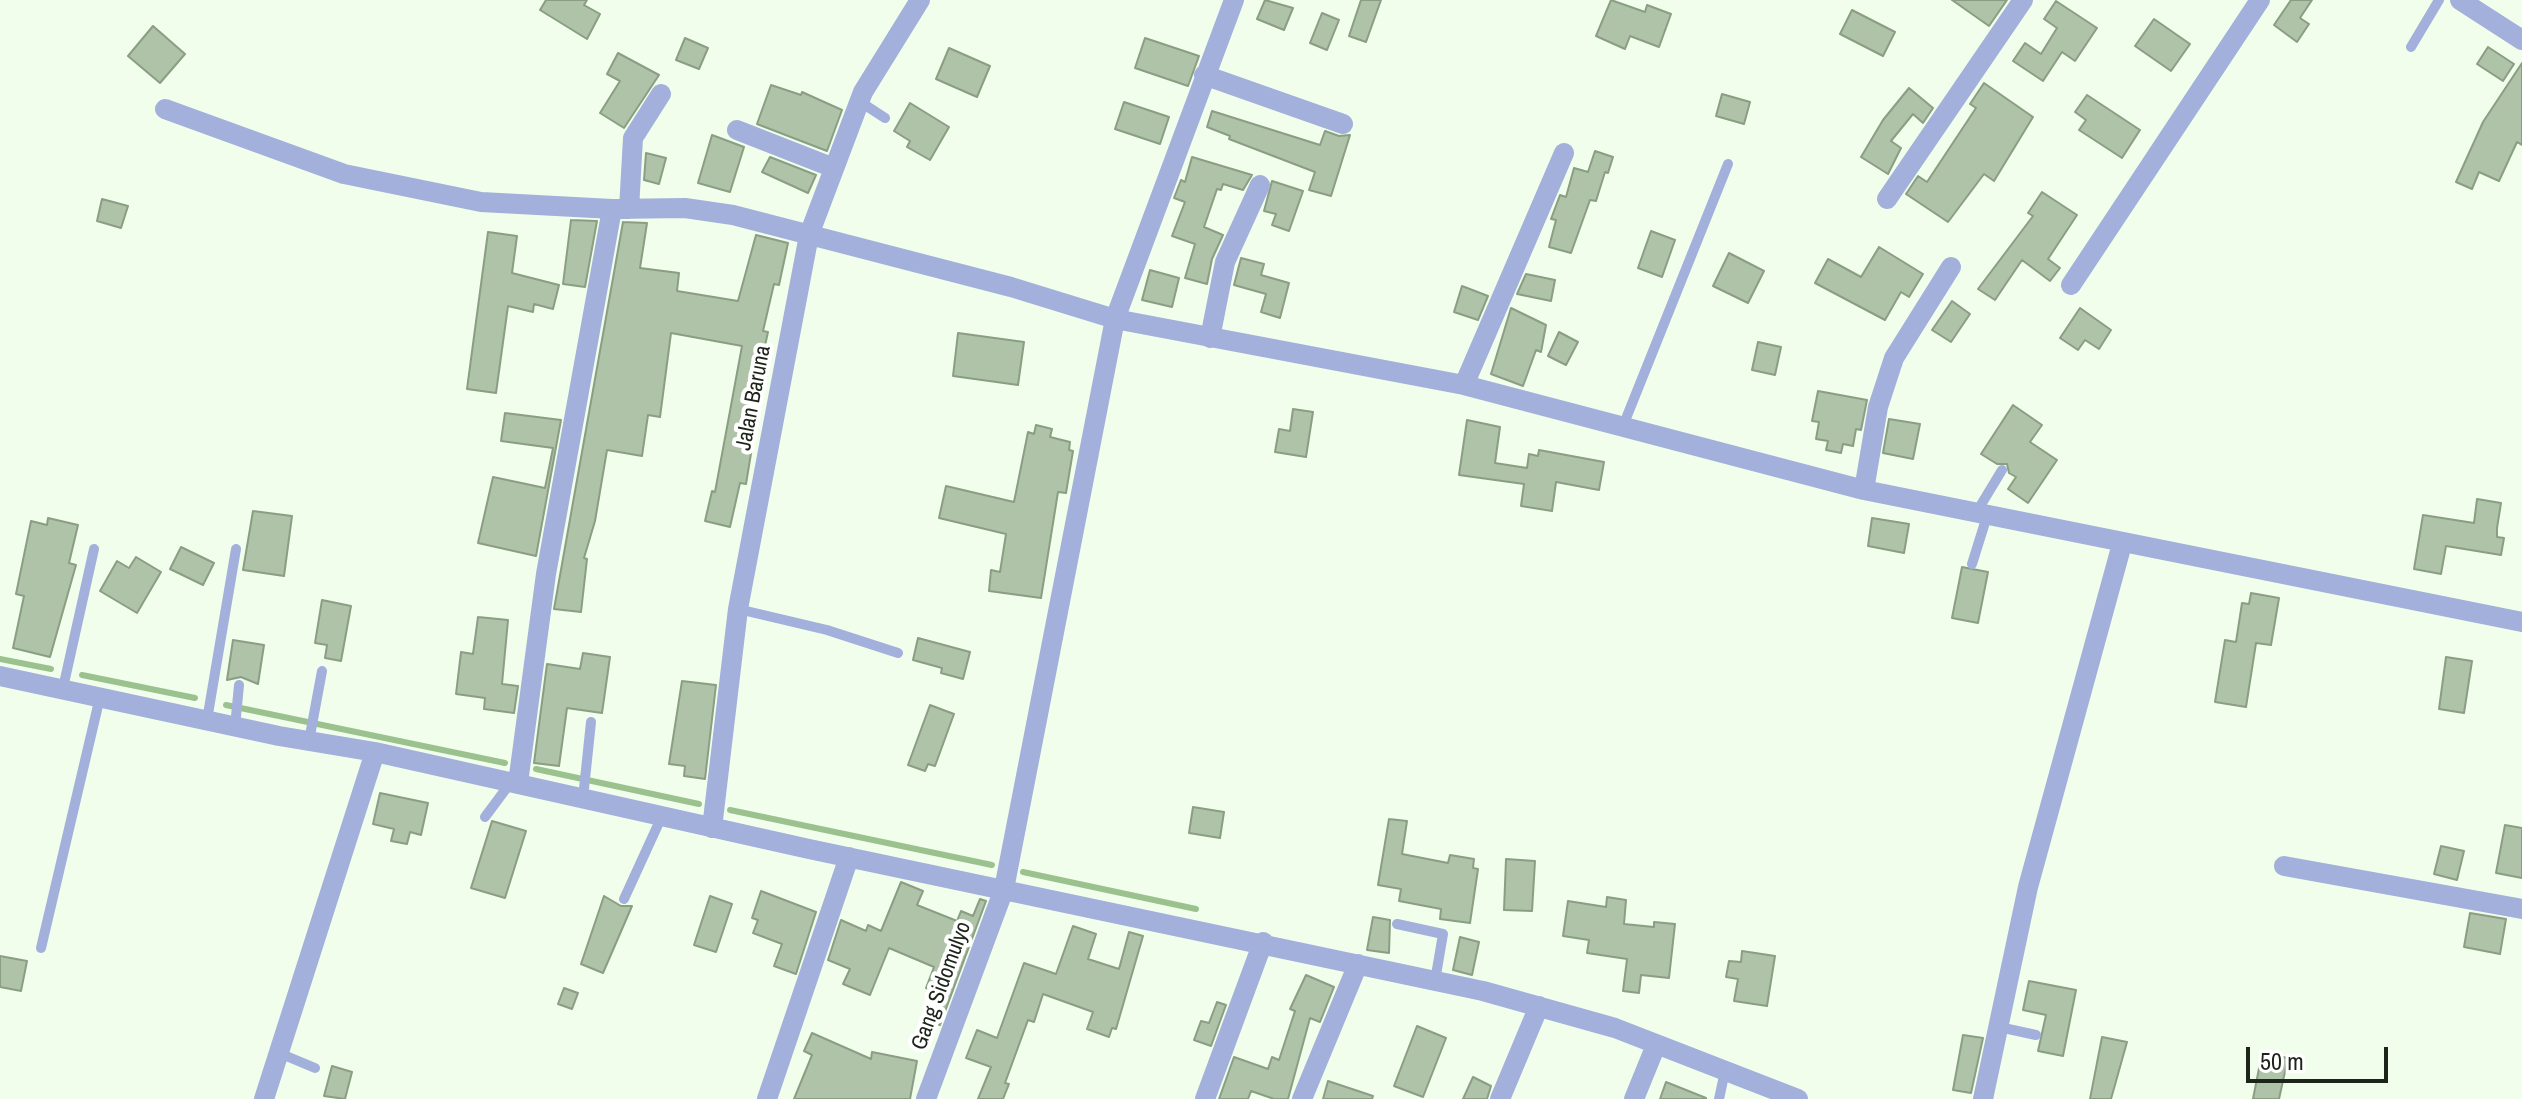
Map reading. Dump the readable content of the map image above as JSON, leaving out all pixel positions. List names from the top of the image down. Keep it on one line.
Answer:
{"streets":{"street":["Jalan Baruna","Gang Sidomulyo"]},"scale_bar":"50 m"}
